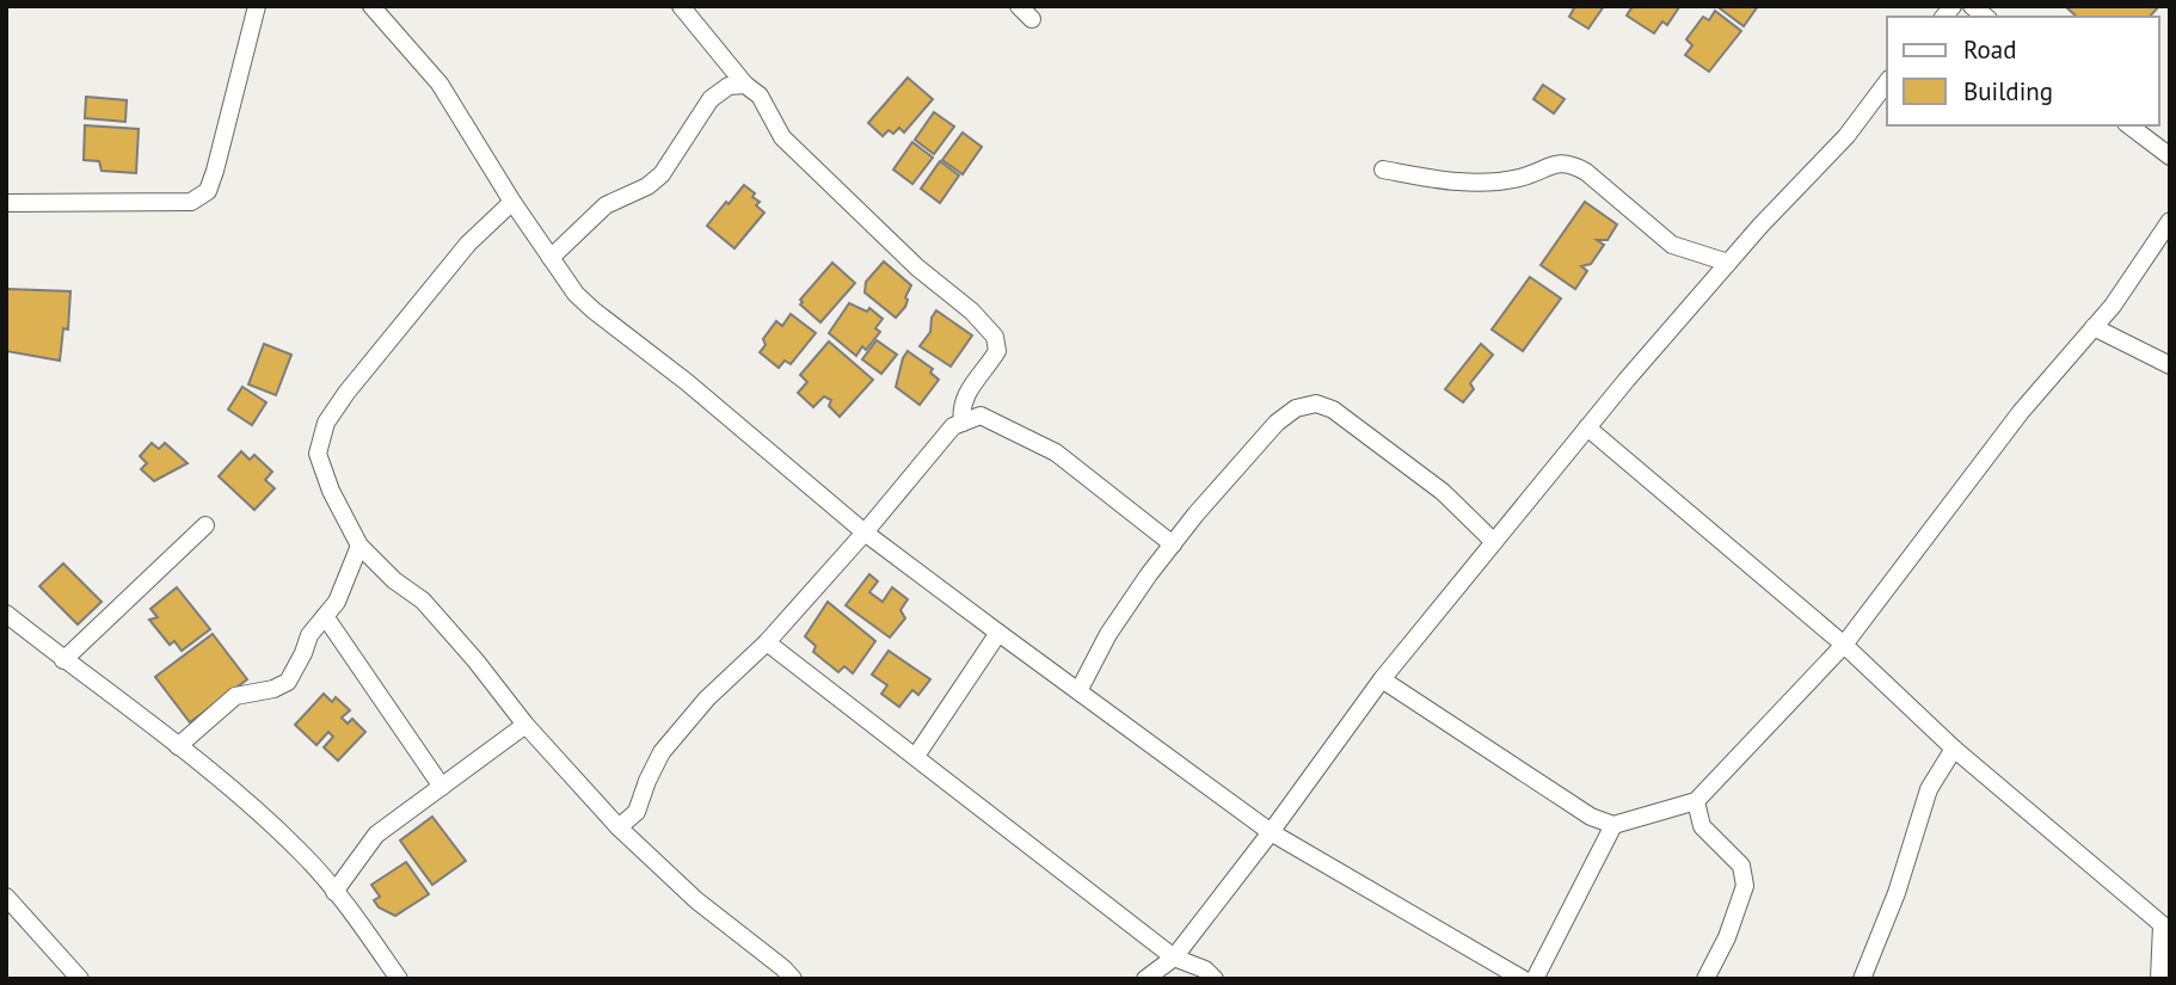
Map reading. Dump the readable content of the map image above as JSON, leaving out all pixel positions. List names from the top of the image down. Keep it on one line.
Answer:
{"legend":["Road","Building"]}
